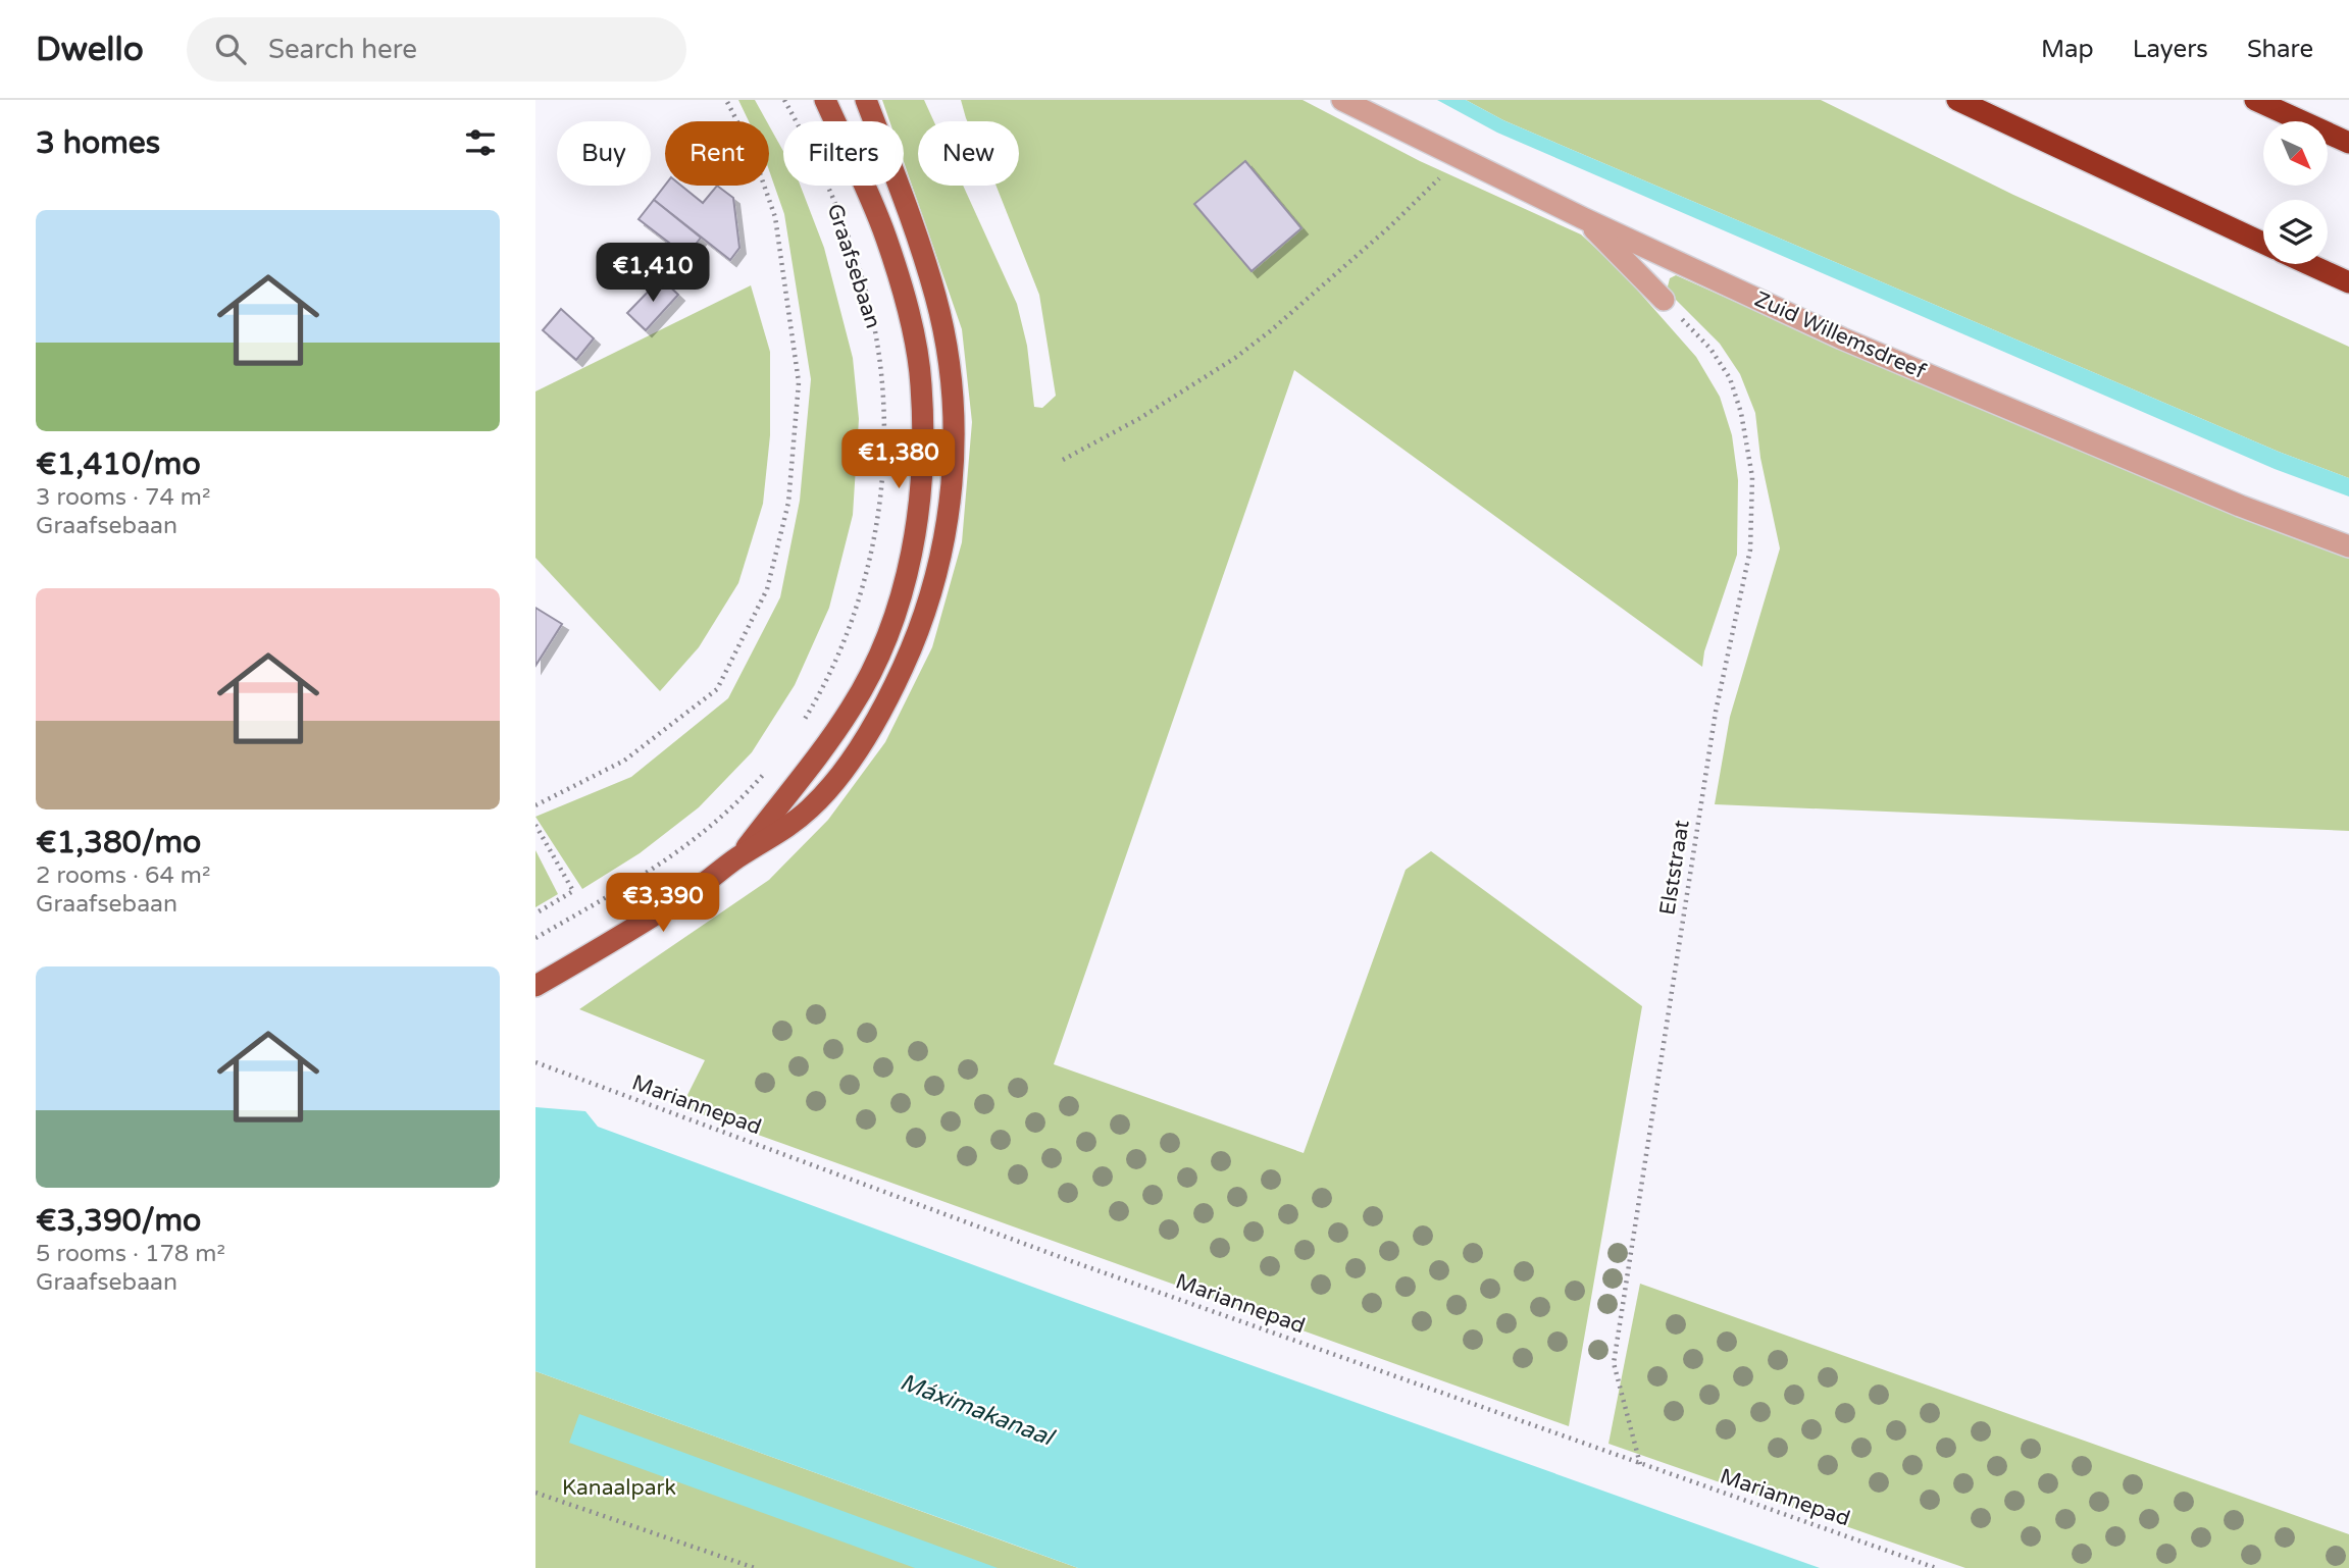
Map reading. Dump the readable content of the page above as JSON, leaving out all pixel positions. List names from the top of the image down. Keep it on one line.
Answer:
{"streets":{"main road":["Graafsebaan"],"street":["Zuid Willemsdreef"],"path":["Elststraat","Mariannepad"]},"crossings":[["Elststraat","Mariannepad"]],"water":["Máximakanaal"],"parks":["Kanaalpark"],"north":"bottom right","page":{"header":"Dwello","search":"Search here","nav":["Map","Layers","Share"],"heading":"3 homes","chip":["Buy","Rent","Filters","New"],"list":[{"name":"€1,410/mo","note":"3 rooms · 74 m² · Graafsebaan"},{"name":"€1,380/mo","note":"2 rooms · 64 m² · Graafsebaan"},{"name":"€3,390/mo","note":"5 rooms · 178 m² · Graafsebaan"}],"price":["€1,410","€1,380","€3,390"]}}
